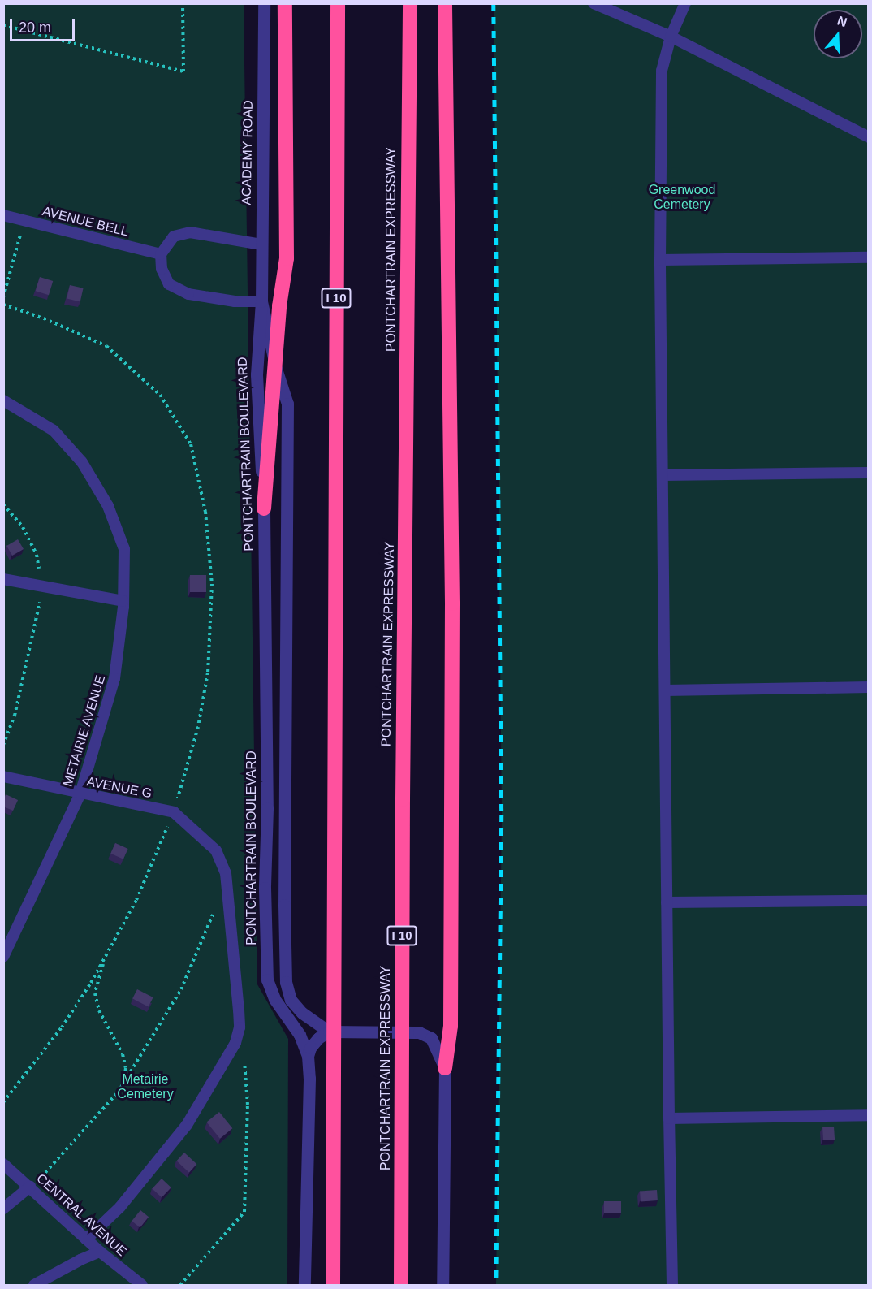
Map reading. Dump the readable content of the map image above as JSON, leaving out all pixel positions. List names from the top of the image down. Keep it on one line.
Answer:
{"streets":{"highway":["PONTCHARTRAIN EXPRESSWAY","I 10"],"street":["ACADEMY ROAD","PONTCHARTRAIN BOULEVARD"],"lane":["AVENUE BELL","METAIRIE AVENUE","AVENUE G","CENTRAL AVENUE"]},"crossings":[["ACADEMY ROAD","PONTCHARTRAIN BOULEVARD"],["METAIRIE AVENUE","AVENUE G"]],"parks":["Greenwood Cemetery","Metairie Cemetery"],"scale_bar":"20 m","north":"top"}
